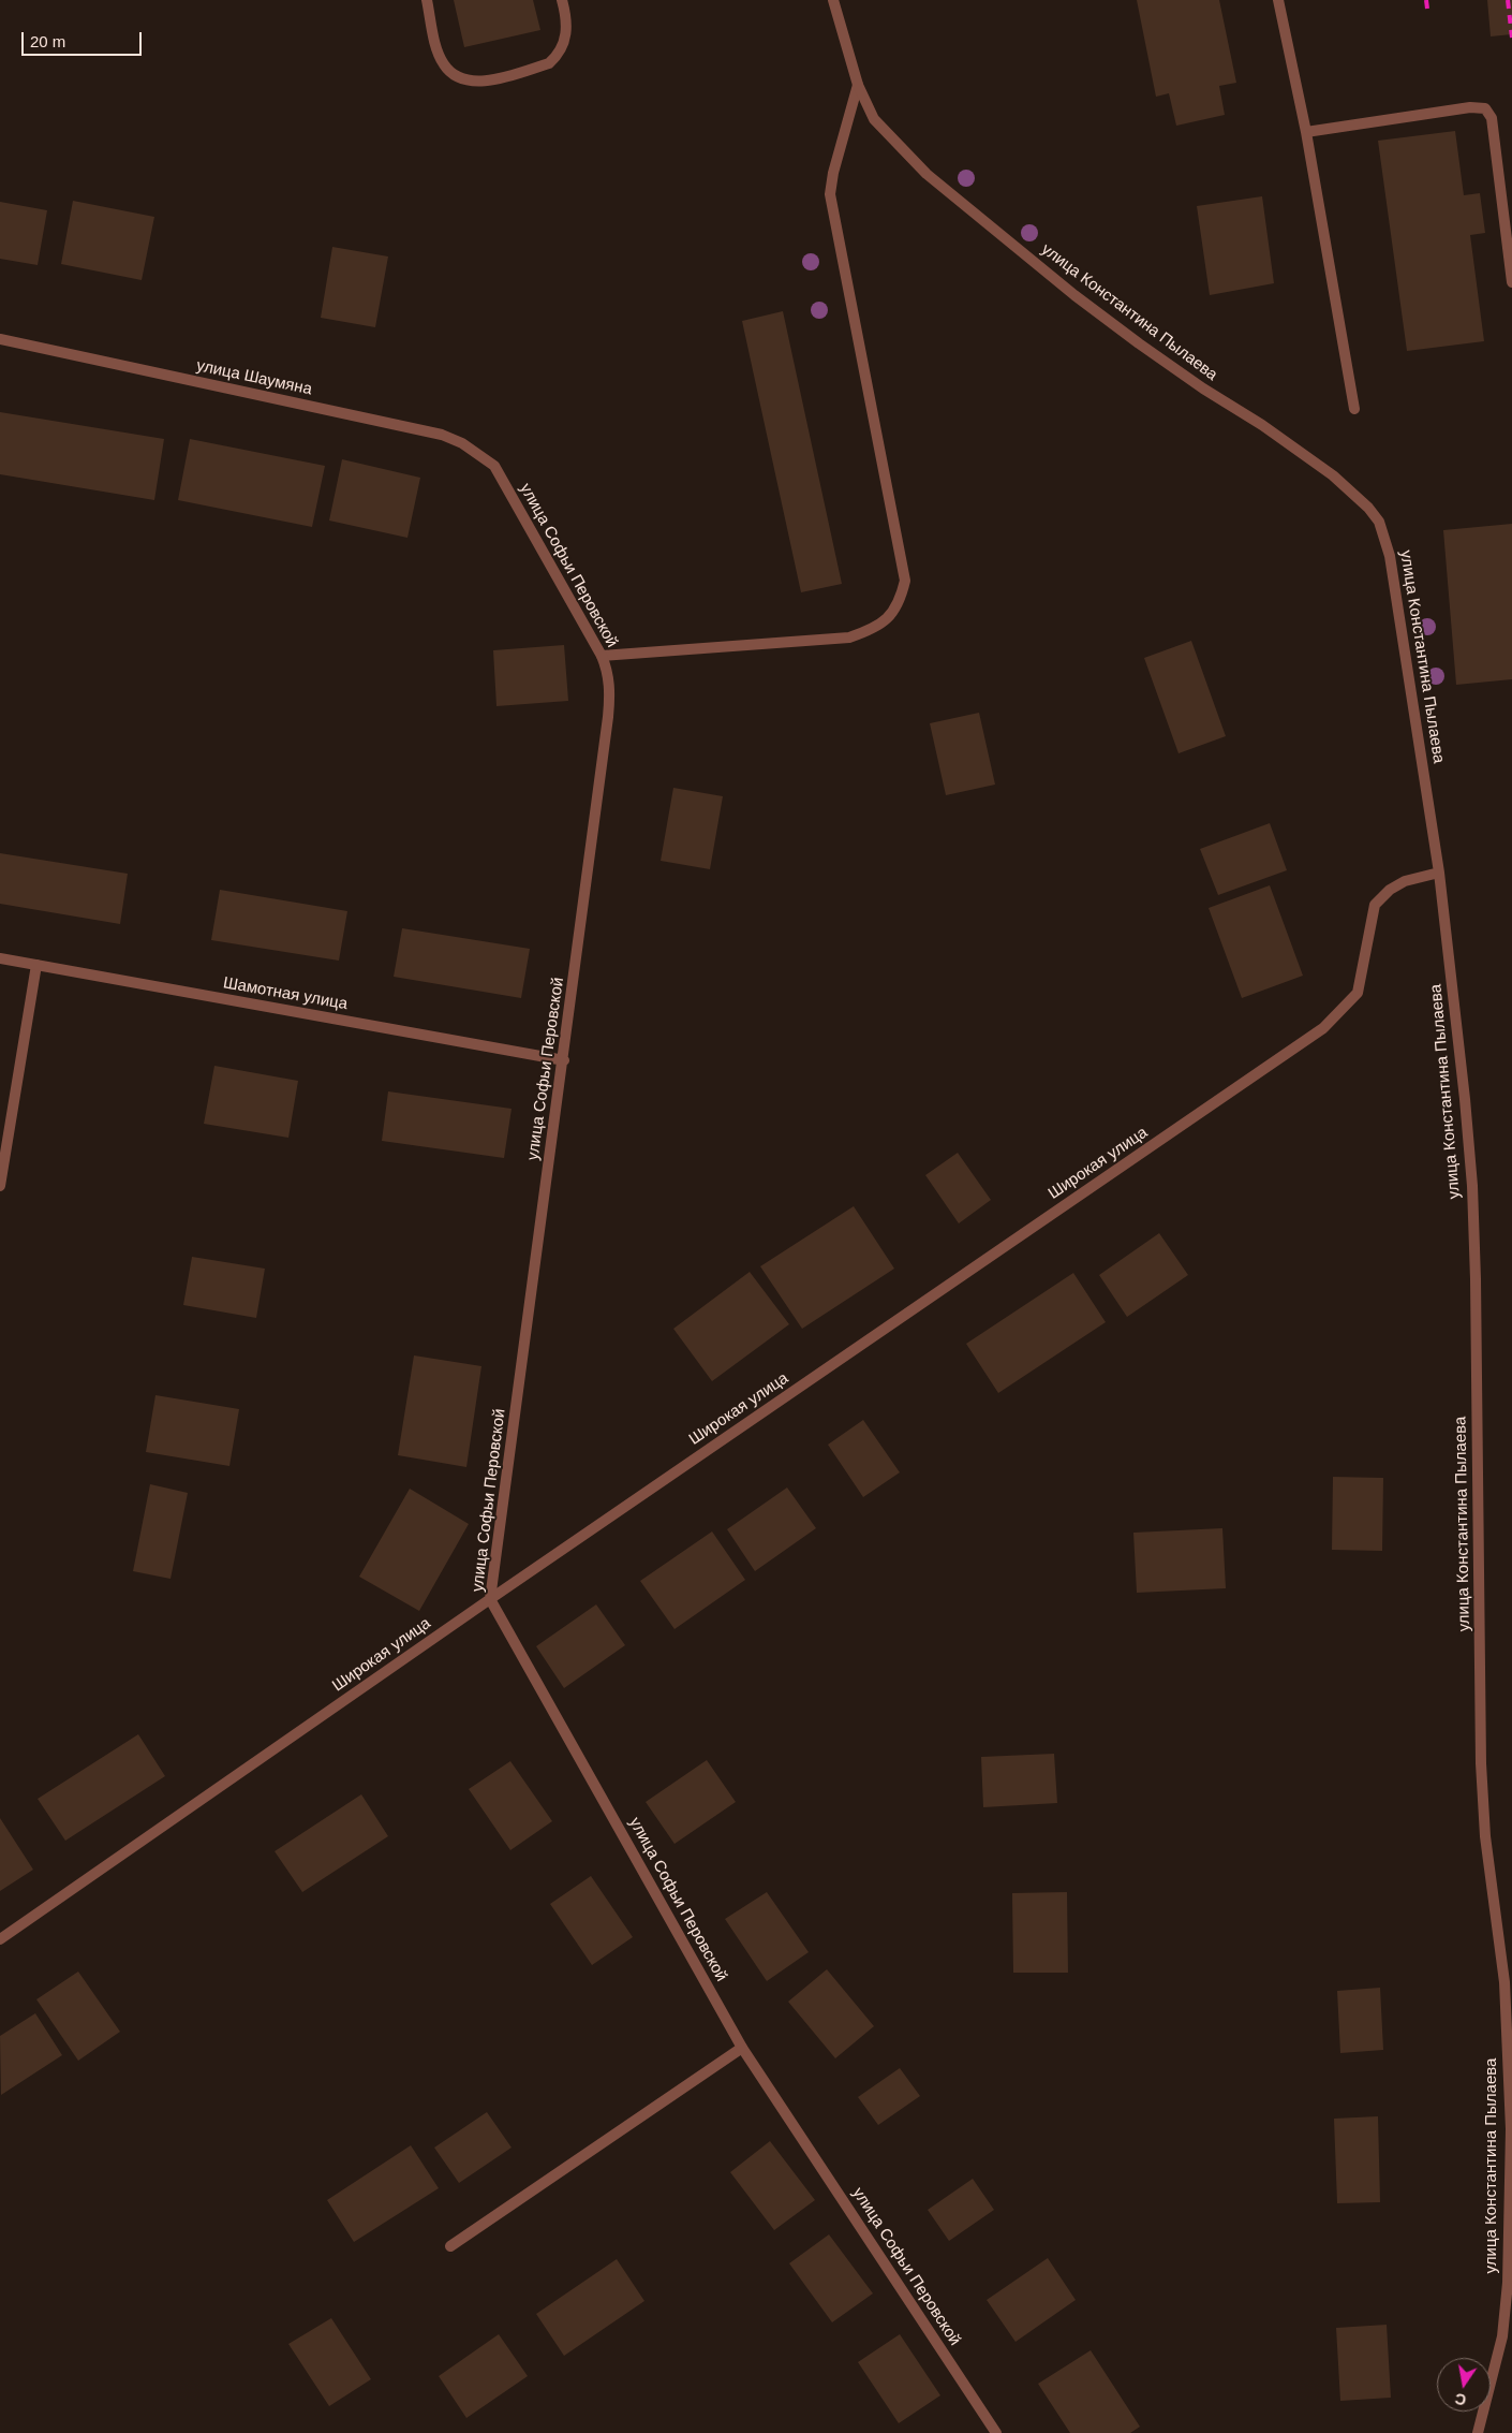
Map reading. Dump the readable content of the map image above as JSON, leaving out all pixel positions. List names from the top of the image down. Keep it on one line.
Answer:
{"streets":{"street":["улица Константина Пылаева","улица Шаумяна","улица Софьи Перовской","Шамотная улица","Широкая улица"]},"crossings":[["улица Константина Пылаева","Широкая улица"],["улица Шаумяна","улица Софьи Перовской"],["улица Софьи Перовской","Шамотная улица"],["улица Софьи Перовской","Широкая улица"]],"scale_bar":"20 m","north":"bottom"}
